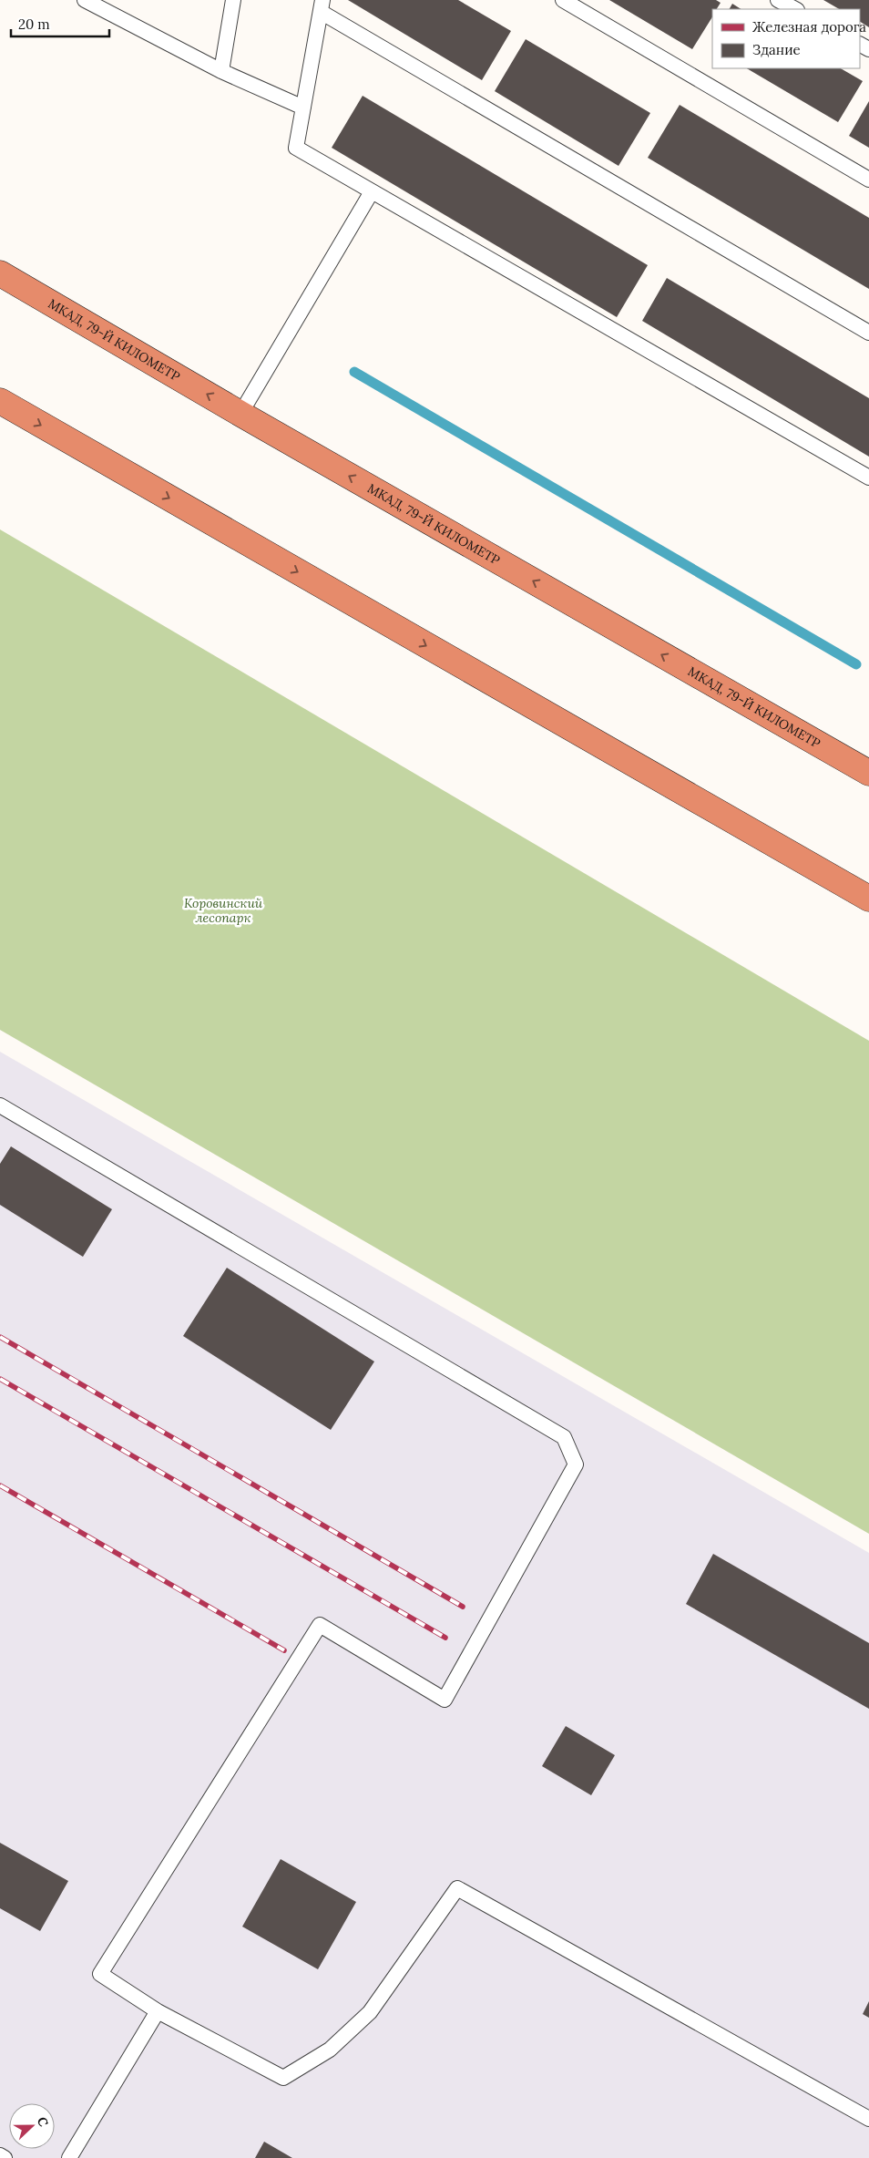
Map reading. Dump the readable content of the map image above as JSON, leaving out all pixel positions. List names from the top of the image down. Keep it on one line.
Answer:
{"streets":{"highway":["МКАД, 79-Й КИЛОМЕТР"]},"parks":["Коровинский лесопарк"],"legend":["Железная дорога","Здание"],"scale_bar":"20 m","north":"right"}
